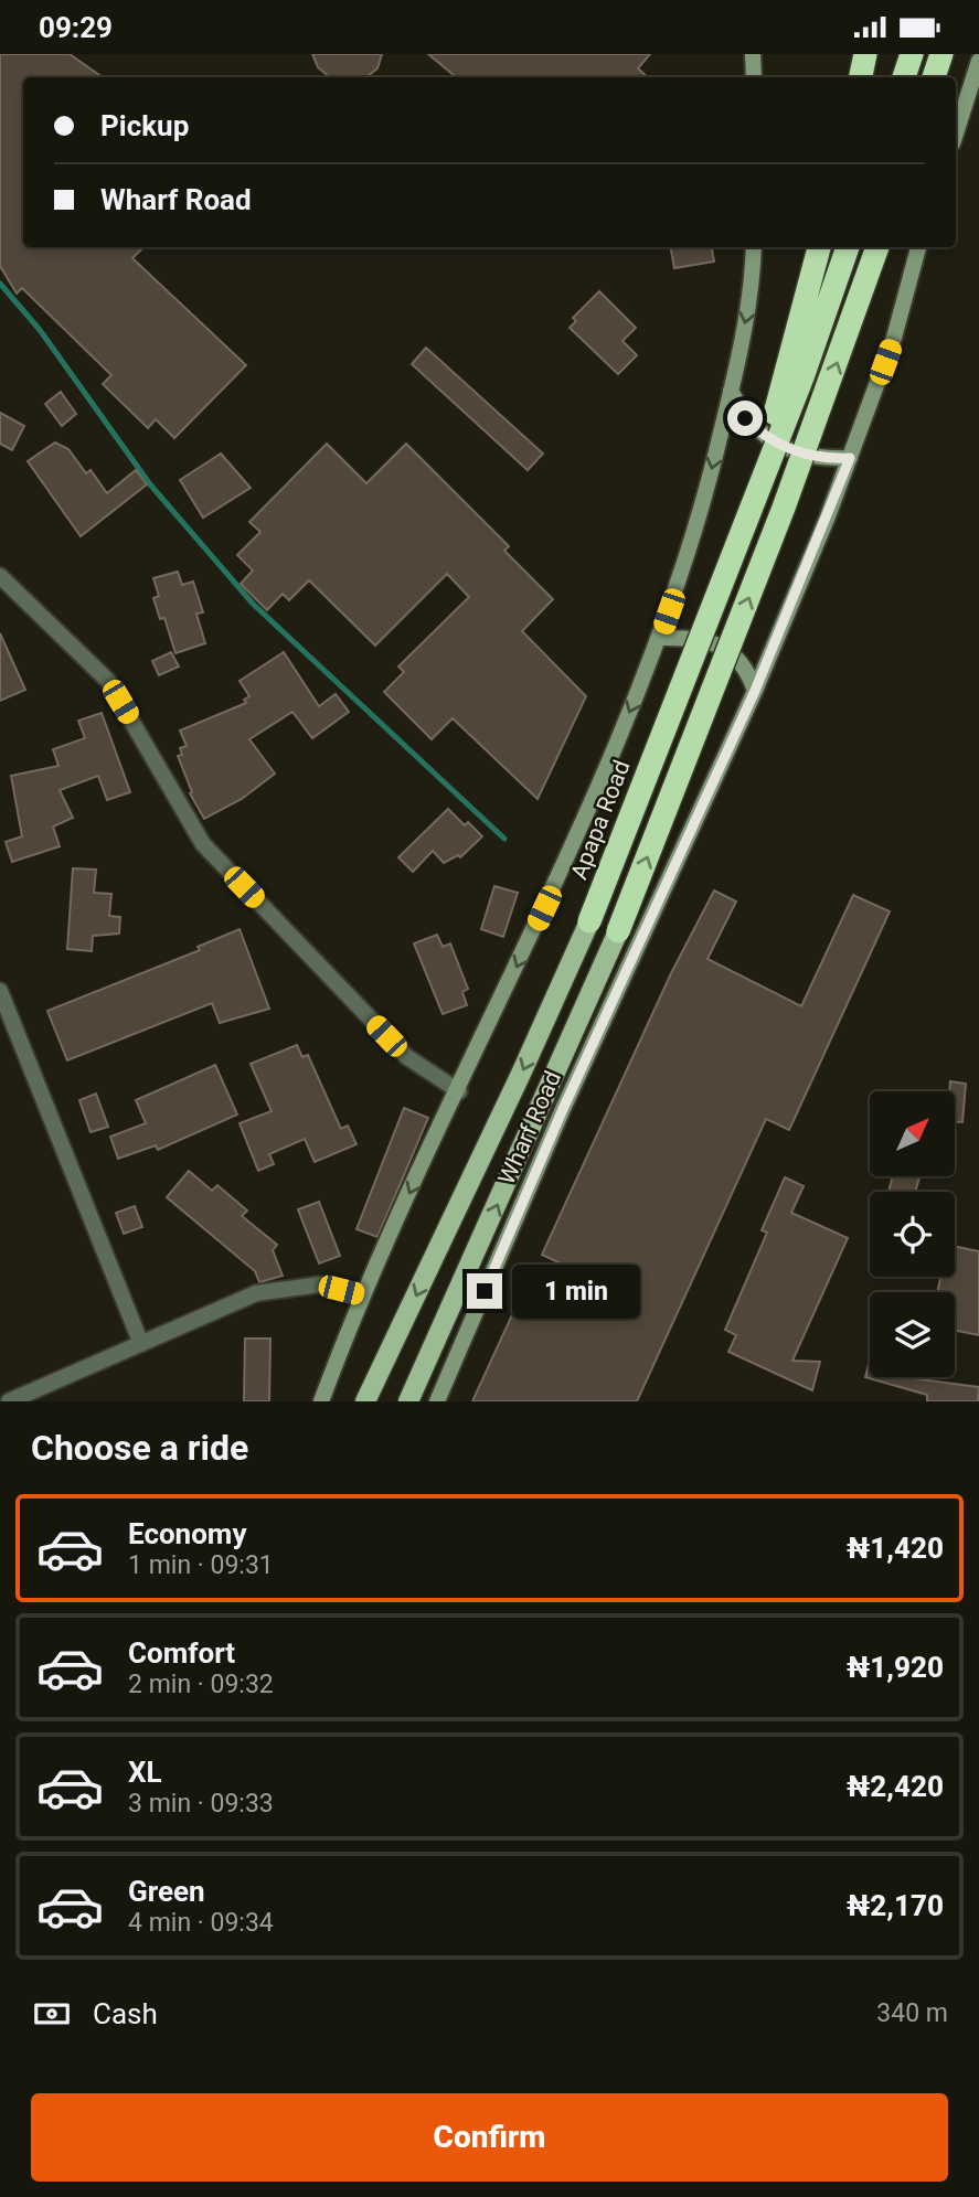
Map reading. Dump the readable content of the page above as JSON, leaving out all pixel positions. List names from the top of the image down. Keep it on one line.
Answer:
{"streets":{"highway":["Apapa Road"],"street":["Wharf Road"]},"one_way":["Apapa Road"],"north":"top right","page":{"status":"09:29","banner":["Pickup","Wharf Road"],"bubble":"1 min","heading":"Choose a ride","list":[{"name":"Economy","note":"1 min · 09:31","value":"₦1,420"},{"name":"Comfort","note":"2 min · 09:32","value":"₦1,920"},{"name":"XL","note":"3 min · 09:33","value":"₦2,420"},{"name":"Green","note":"4 min · 09:34","value":"₦2,170"}],"pay":["Cash","340 m"],"buttons":"Confirm"}}
